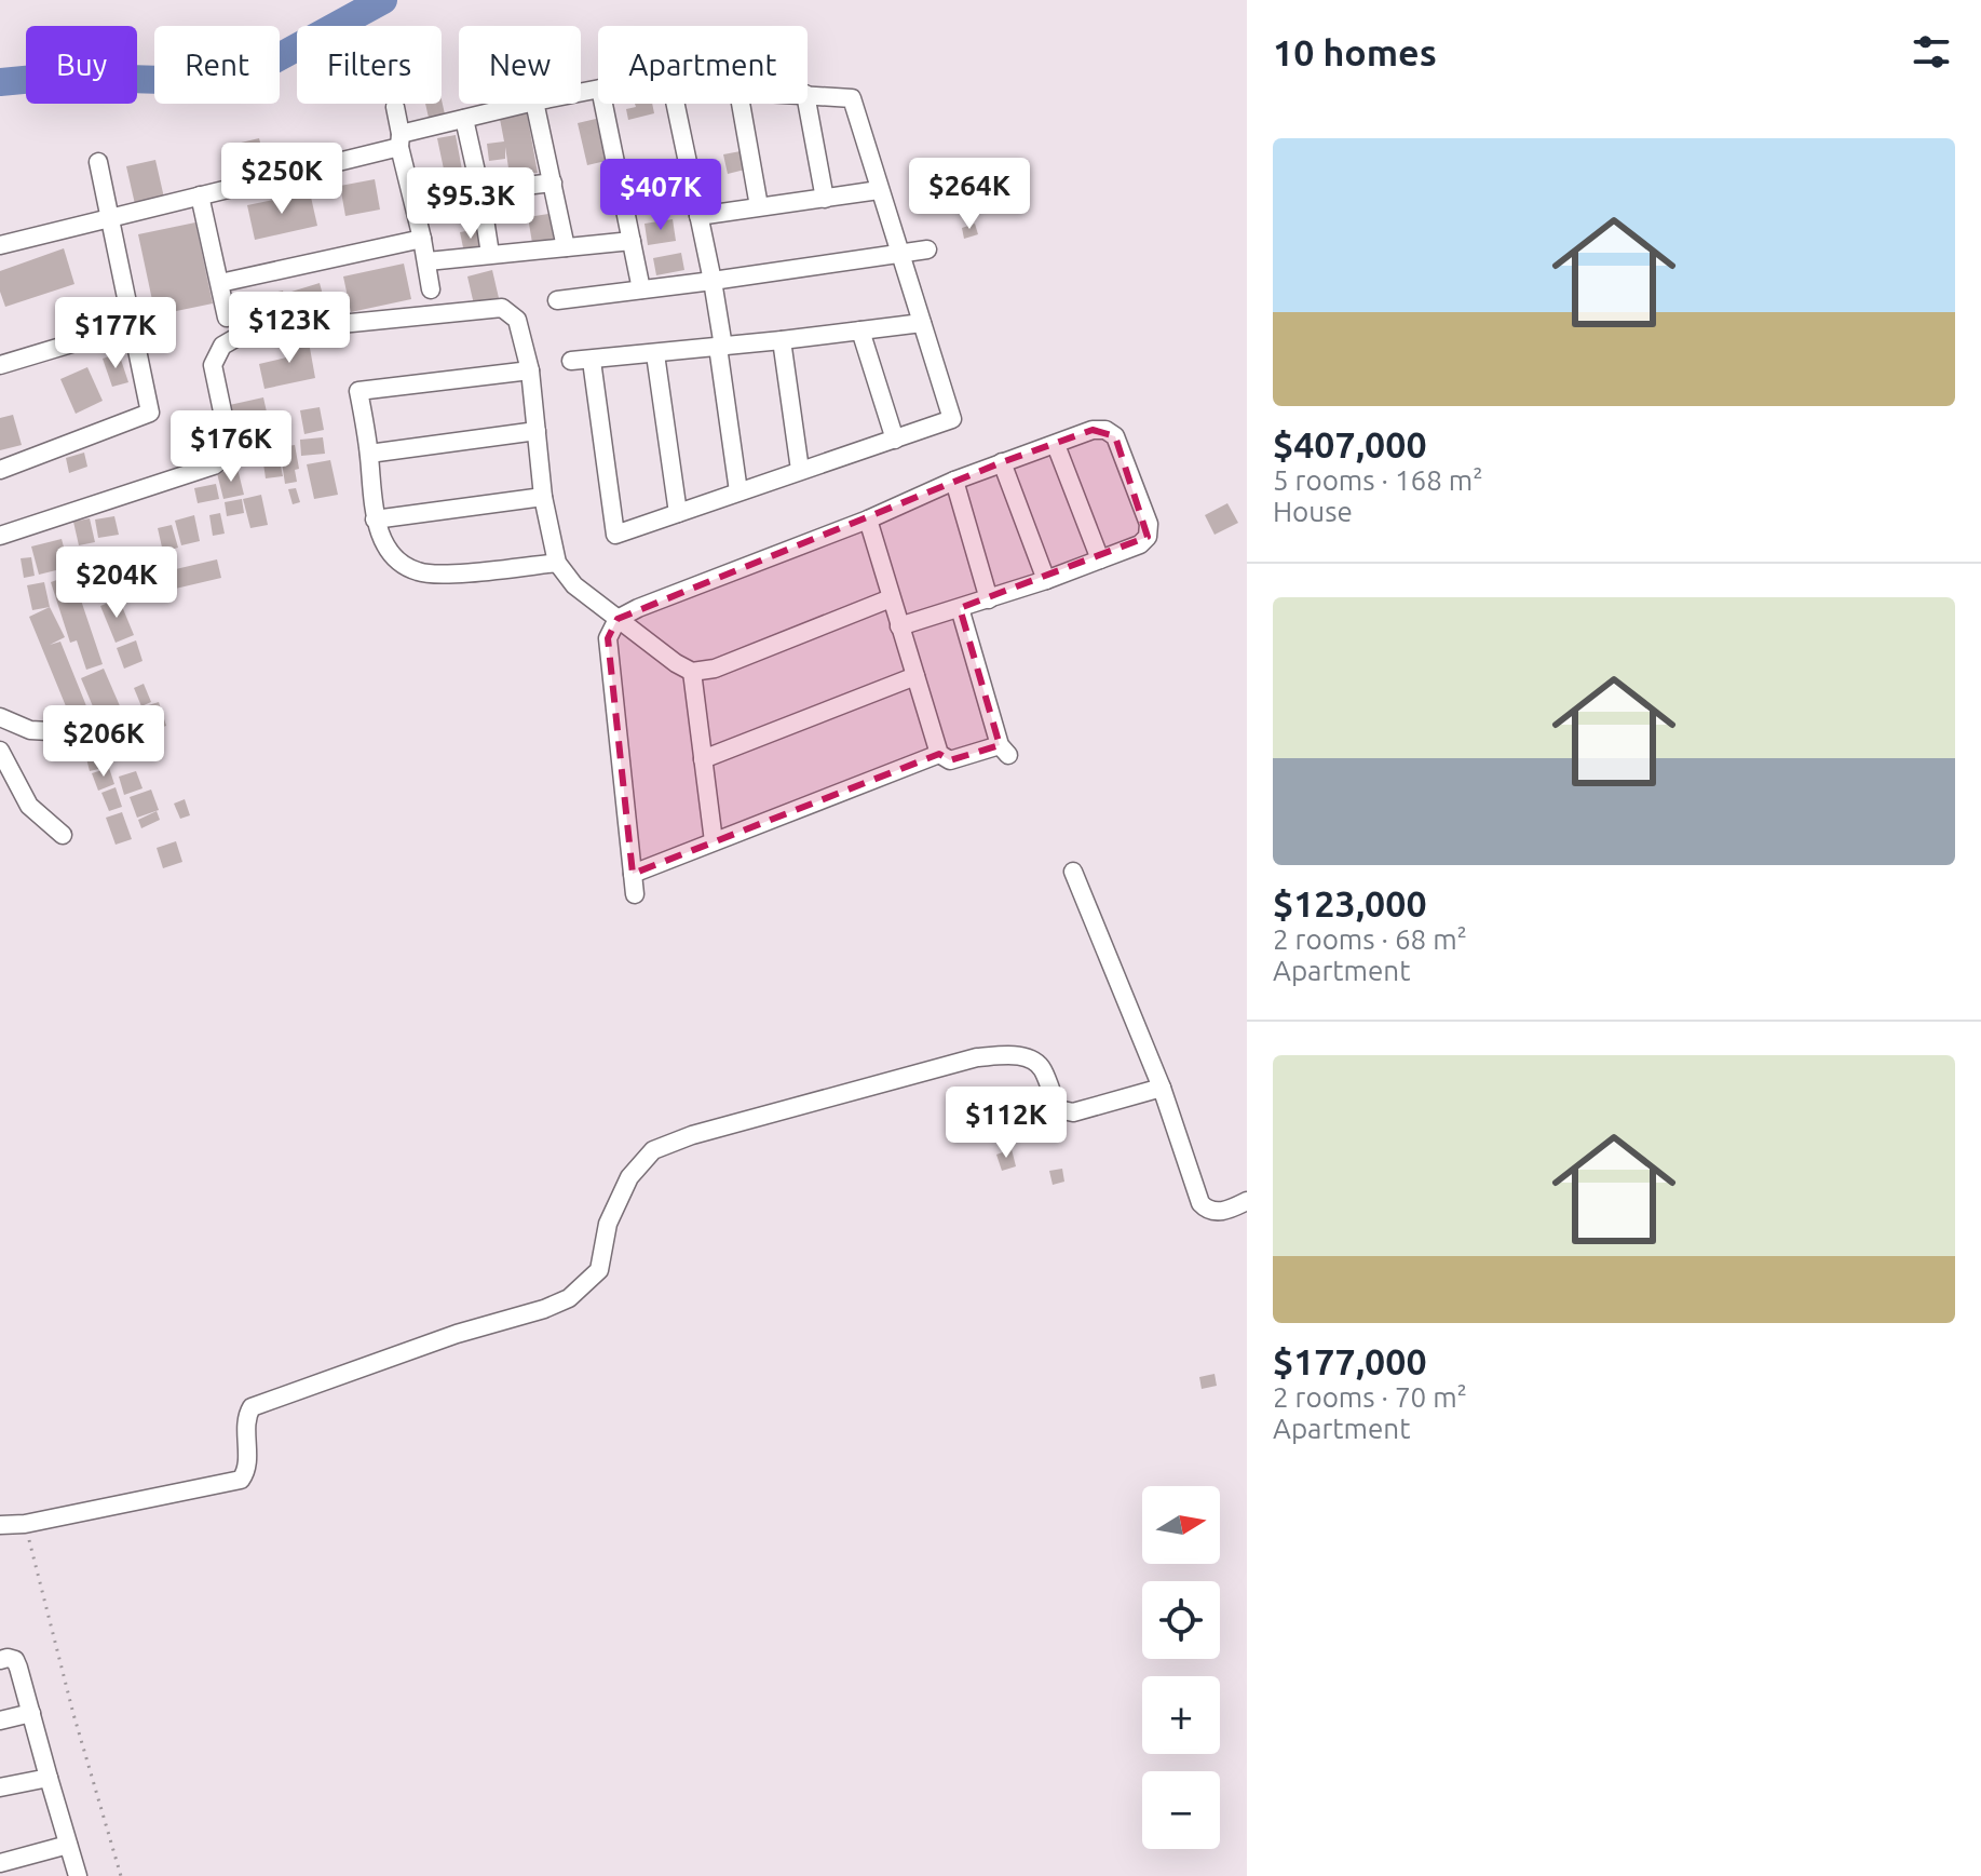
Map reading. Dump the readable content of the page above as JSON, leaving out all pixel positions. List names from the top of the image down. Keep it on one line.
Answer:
{"north":"right","page":{"heading":"10 homes","chip":["Buy","Rent","Filters","New","Apartment"],"list":[{"name":"$407,000","note":"5 rooms · 168 m² · House"},{"name":"$123,000","note":"2 rooms · 68 m² · Apartment"},{"name":"$177,000","note":"2 rooms · 70 m² · Apartment"}],"price":["$250K","$264K","$407K","$95.3K","$123K","$177K","$176K","$204K","$206K","$112K"],"map_buttons":["+","−"]}}
